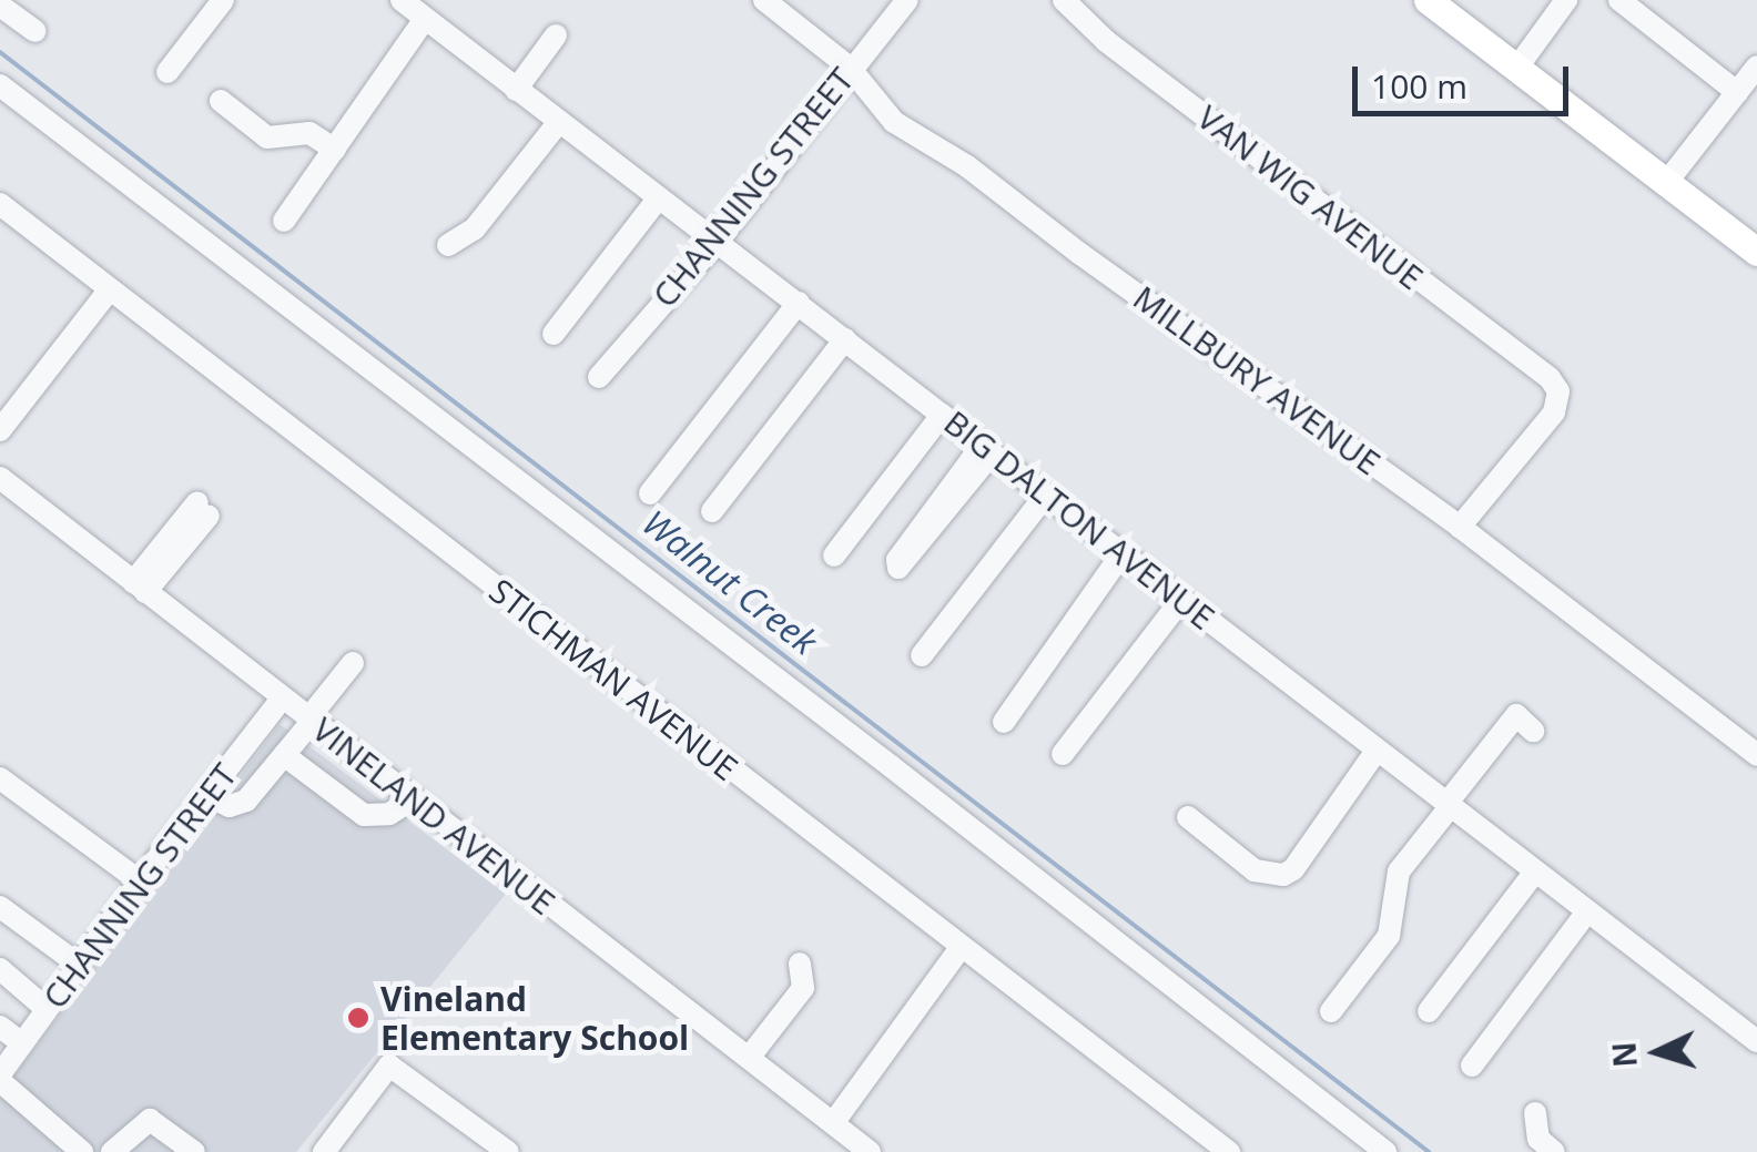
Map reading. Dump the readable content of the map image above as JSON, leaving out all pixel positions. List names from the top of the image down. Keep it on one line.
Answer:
{"streets":{"street":["CHANNING STREET","VAN WIG AVENUE","MILLBURY AVENUE","BIG DALTON AVENUE","STICHMAN AVENUE","VINELAND AVENUE"]},"crossings":[["CHANNING STREET","MILLBURY AVENUE"],["CHANNING STREET","BIG DALTON AVENUE"],["CHANNING STREET","VINELAND AVENUE"],["VAN WIG AVENUE","MILLBURY AVENUE"]],"water":["Walnut Creek"],"places":["Vineland Elementary School"],"scale_bar":"100 m","north":"left"}
